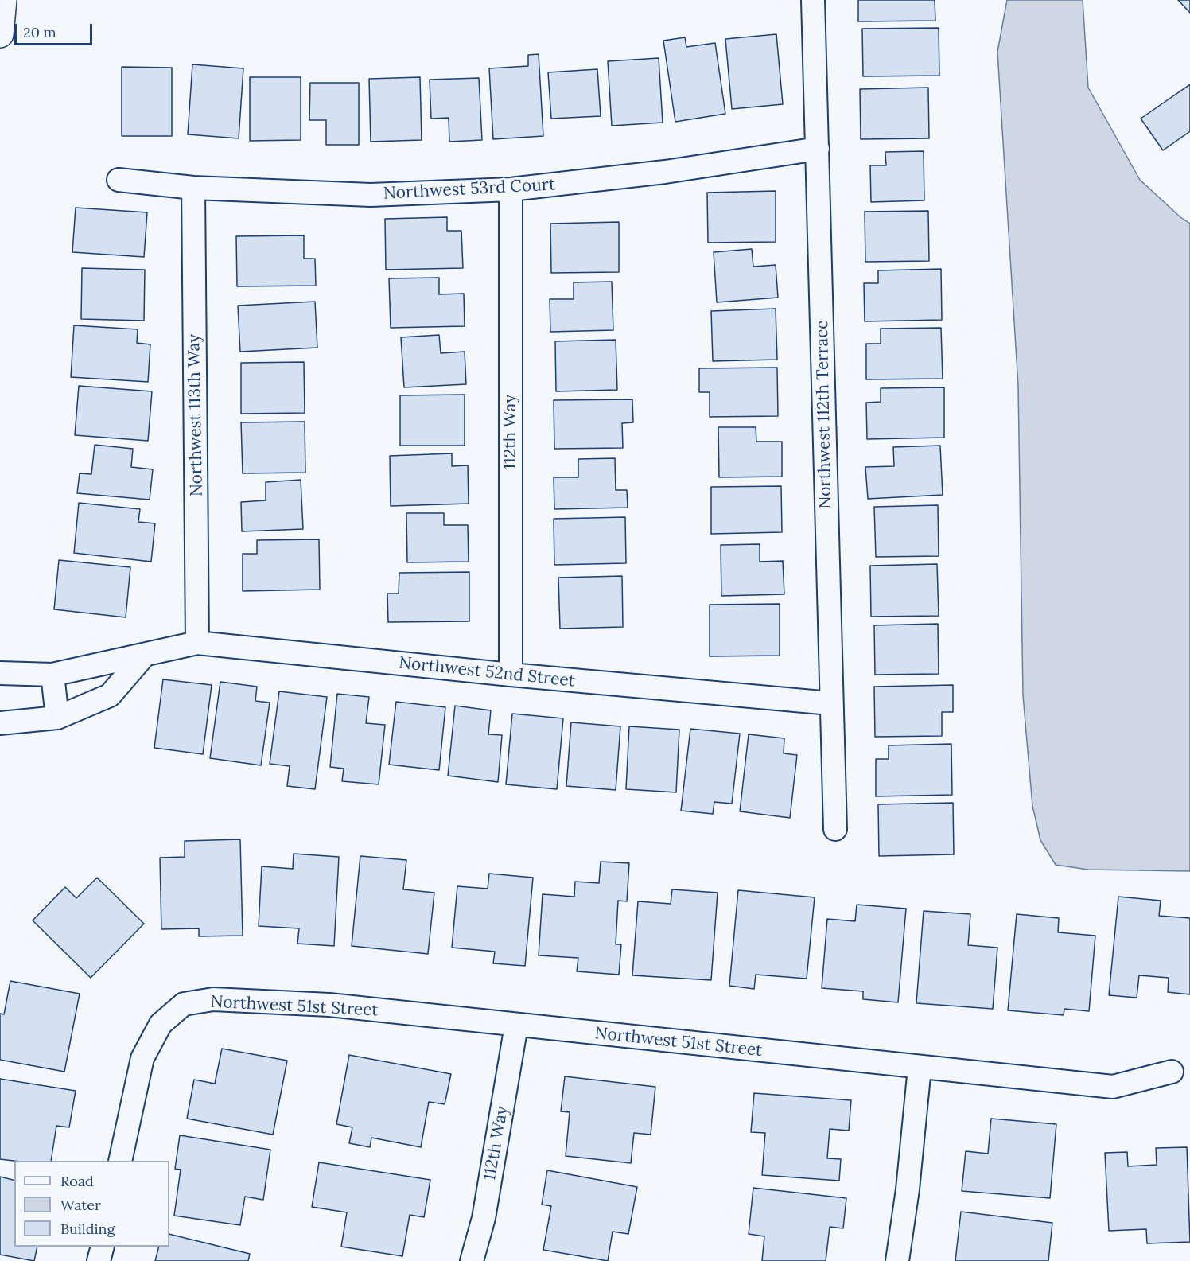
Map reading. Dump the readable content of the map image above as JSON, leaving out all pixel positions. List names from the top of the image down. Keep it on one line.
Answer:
{"streets":{"street":["Northwest 53rd Court","Northwest 112th Terrace","Northwest 113th Way","112th Way","Northwest 52nd Street","Northwest 51st Street"]},"crossings":[["Northwest 53rd Court","Northwest 112th Terrace"],["Northwest 53rd Court","Northwest 113th Way"],["Northwest 53rd Court","112th Way"],["Northwest 112th Terrace","Northwest 52nd Street"],["Northwest 113th Way","Northwest 52nd Street"],["112th Way","Northwest 52nd Street"],["112th Way","Northwest 51st Street"]],"legend":["Road","Water","Building"],"scale_bar":"20 m"}
